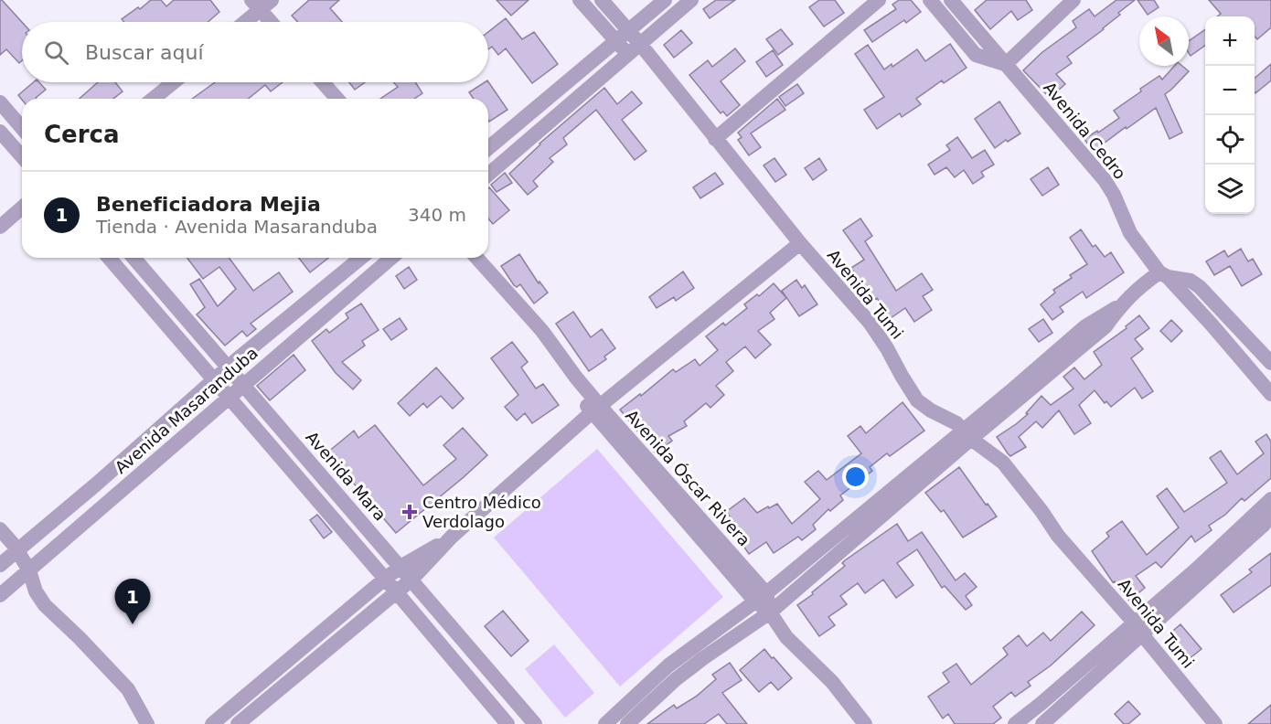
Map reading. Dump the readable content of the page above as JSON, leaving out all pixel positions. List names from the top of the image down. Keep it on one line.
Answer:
{"streets":{"street":["Avenida Cedro","Avenida Tumi","Avenida Masaranduba","Avenida Mara","Avenida Óscar Rivera"]},"crossings":[["Avenida Masaranduba","Avenida Mara"]],"places":{"health":["Centro Médico Verdolago"]},"north":"top left","page":{"map_buttons":["+","−"],"search":"Buscar aquí","heading":"Cerca","list":[{"mark":"1","name":"Beneficiadora Mejia","note":"Tienda · Avenida Masaranduba","value":"340 m"}],"pins":"1"}}
